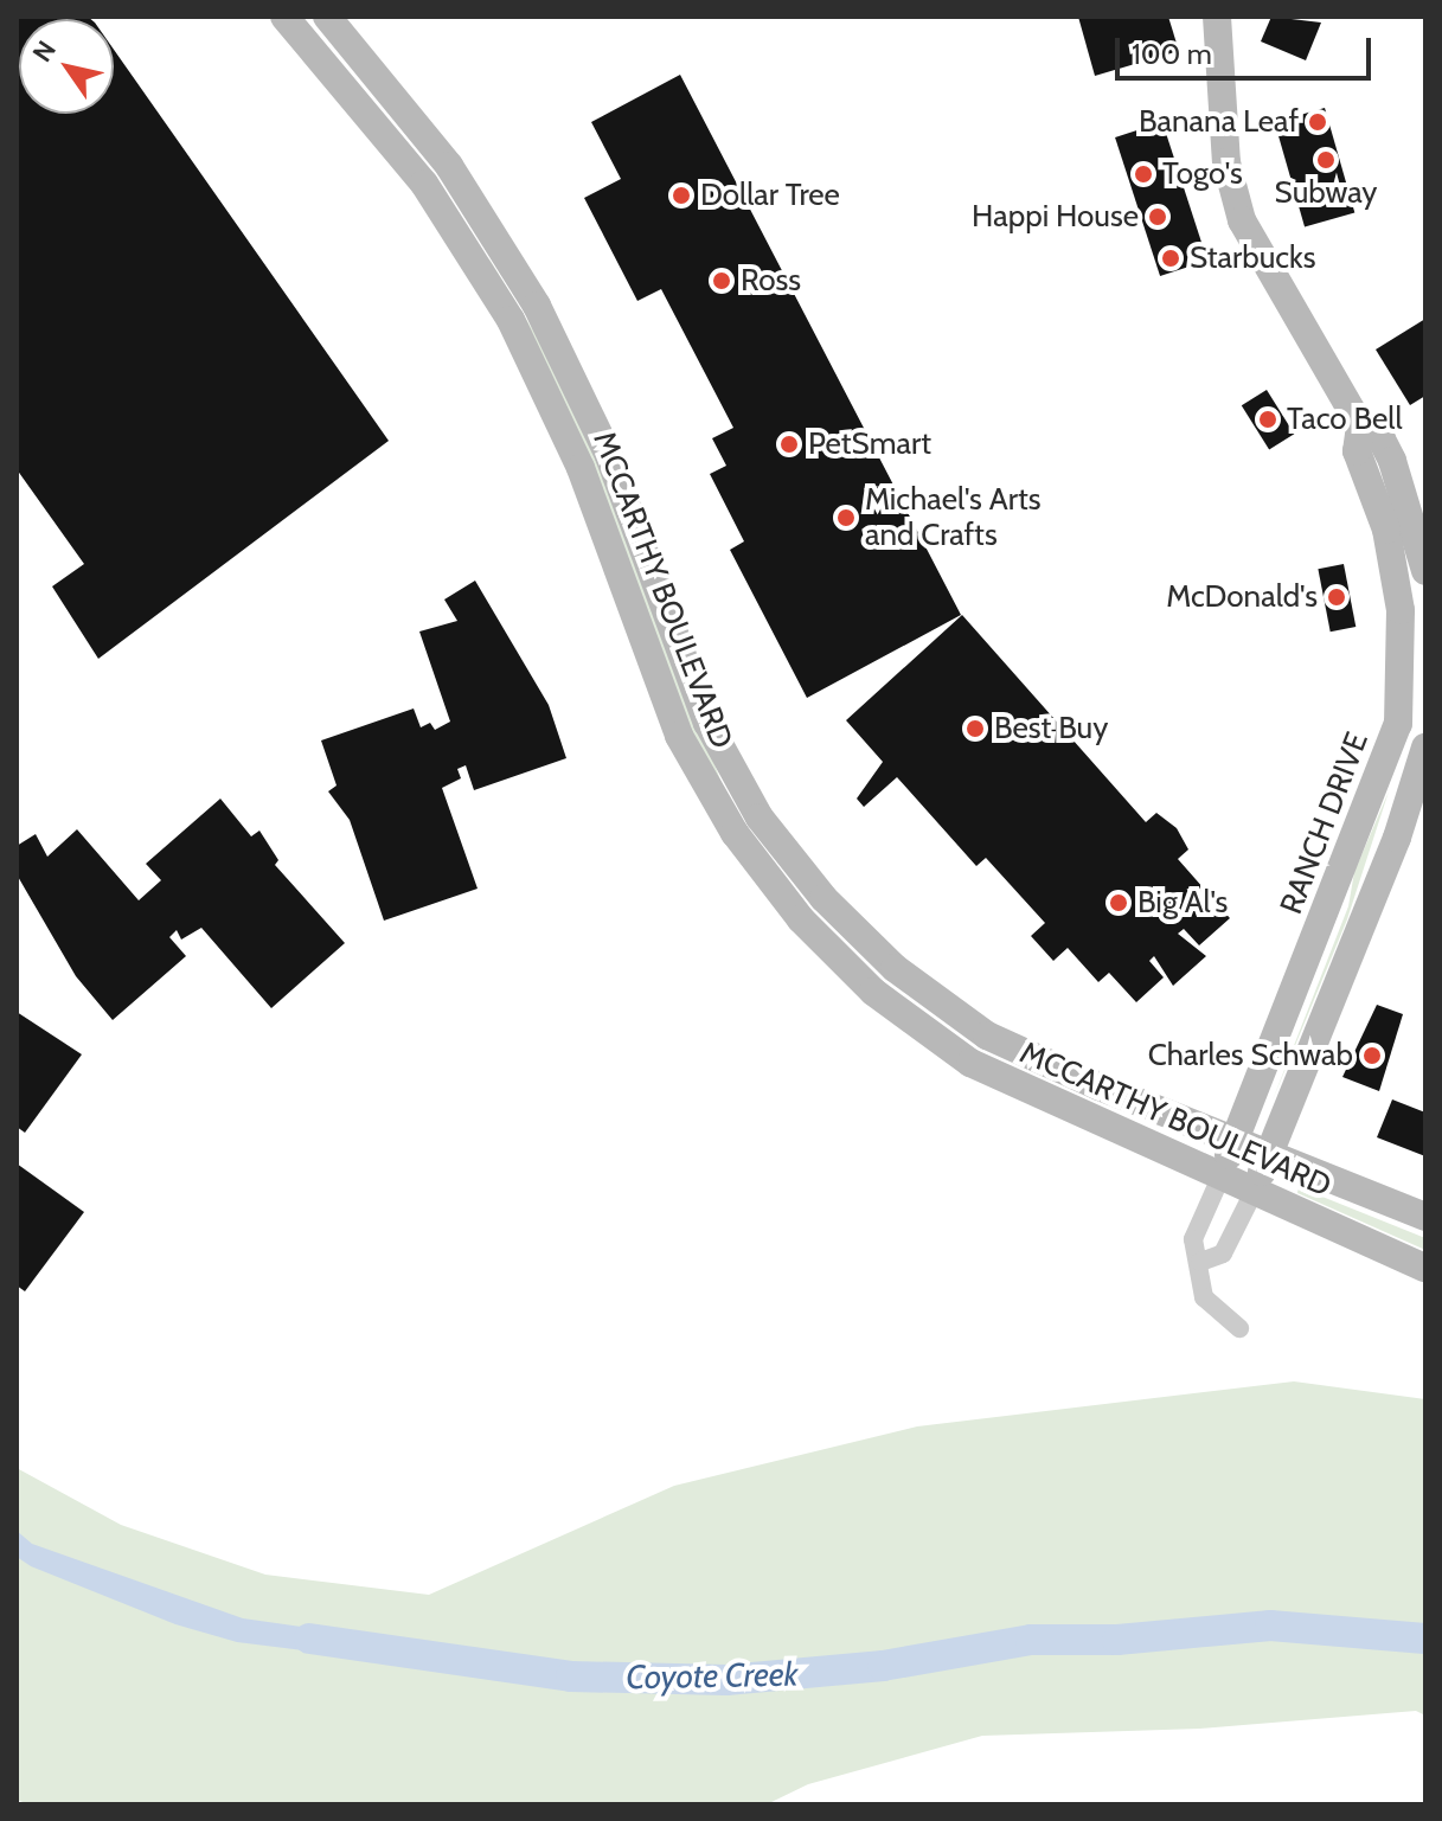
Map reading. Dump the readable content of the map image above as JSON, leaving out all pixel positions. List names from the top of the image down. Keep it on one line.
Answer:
{"streets":{"main road":["MCCARTHY BOULEVARD","RANCH DRIVE"]},"crossings":[["MCCARTHY BOULEVARD","RANCH DRIVE"]],"water":["Coyote Creek"],"places":["Banana Leaf","Subway","Togo's","Dollar Tree","Happi House","Starbucks","Ross","Taco Bell","PetSmart","Michael's Arts and Crafts","McDonald's","Best Buy","Big Al's","Charles Schwab"],"scale_bar":"100 m","north":"top left"}
